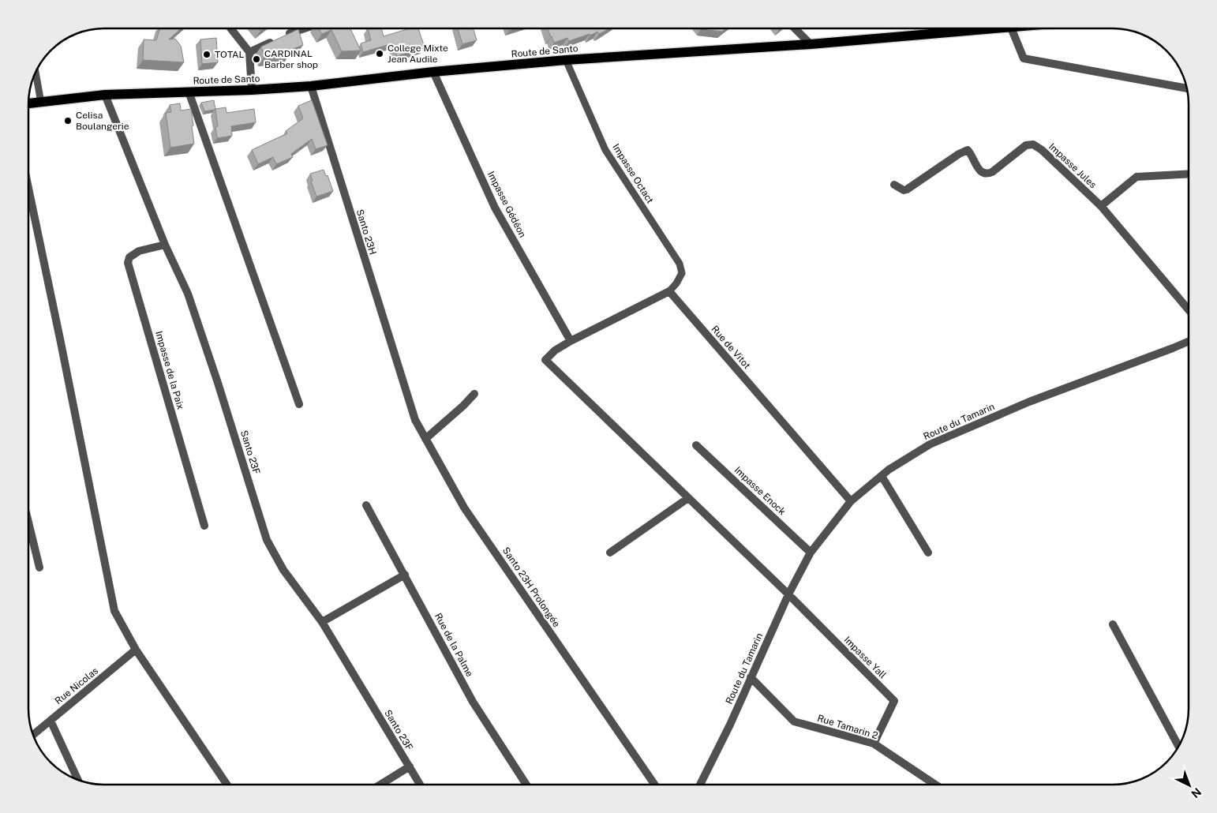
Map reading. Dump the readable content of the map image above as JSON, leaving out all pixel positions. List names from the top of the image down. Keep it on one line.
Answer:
{"streets":{"main road":["Route de Santo"],"street":["Impasse Jules","Impasse Gédéon","Santo 23H","Rue de Vitot","Impasse de la Paix","Route du Tamarin","Santo 23F","Impasse Enock","Santo 23H Prolongée","Rue de la Palme","Impasse Yall","Rue Nicolas","Rue Tamarin 2"],"lane":["Impasse Octact"]},"crossings":[["Route de Santo","Impasse Octact"],["Route de Santo","Impasse Gédéon"],["Route de Santo","Santo 23H"],["Route de Santo","Santo 23F"],["Impasse Octact","Rue de Vitot"],["Santo 23H","Santo 23H Prolongée"],["Rue de Vitot","Route du Tamarin"],["Impasse de la Paix","Santo 23F"],["Route du Tamarin","Impasse Enock"],["Route du Tamarin","Impasse Yall"],["Route du Tamarin","Rue Tamarin 2"],["Impasse Yall","Rue Tamarin 2"]],"places":["College Mixte Jean Audile","TOTAL","CARDINAL Barber shop","Celisa Boulangerie"],"north":"bottom right"}
